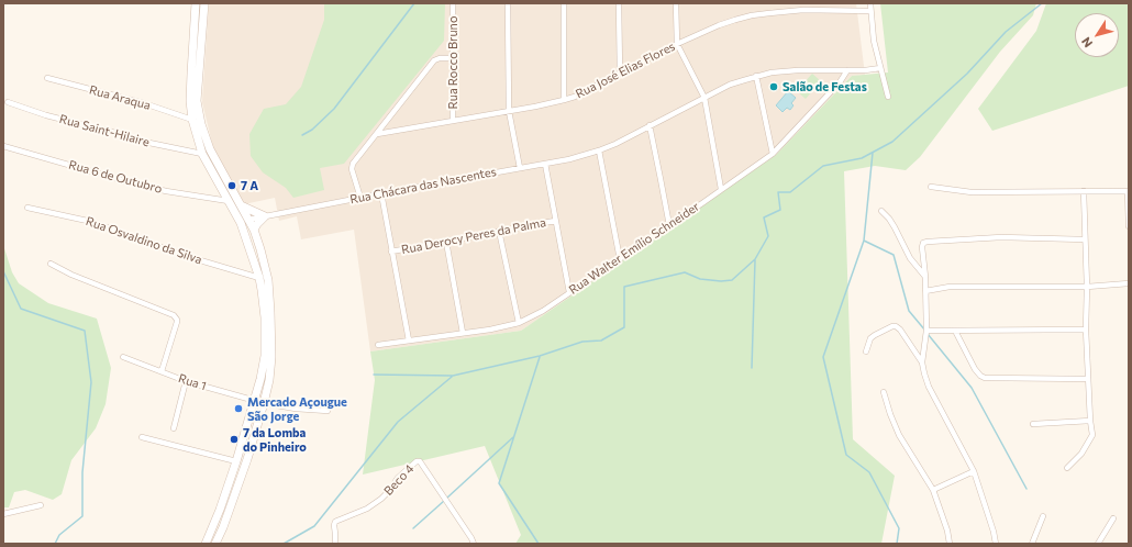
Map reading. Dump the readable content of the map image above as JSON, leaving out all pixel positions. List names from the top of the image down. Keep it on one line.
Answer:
{"streets":{"street":["Rua Rocco Bruno","Rua José Elias Flores","Rua Araqua","Rua Saint-Hilaire","Rua 6 de Outubro","Rua Chácara das Nascentes","Rua Derocy Peres da Palma","Rua Osvaldino da Silva","Rua Walter Emílio Schneider","Rua 1","Beco 4"]},"crossings":[["Rua Rocco Bruno","Rua José Elias Flores"],["Rua Chácara das Nascentes","Rua Walter Emílio Schneider"]],"places":["Salão de Festas","7 A","Mercado Açougue São Jorge","7 da Lomba do Pinheiro"],"north":"bottom left"}
